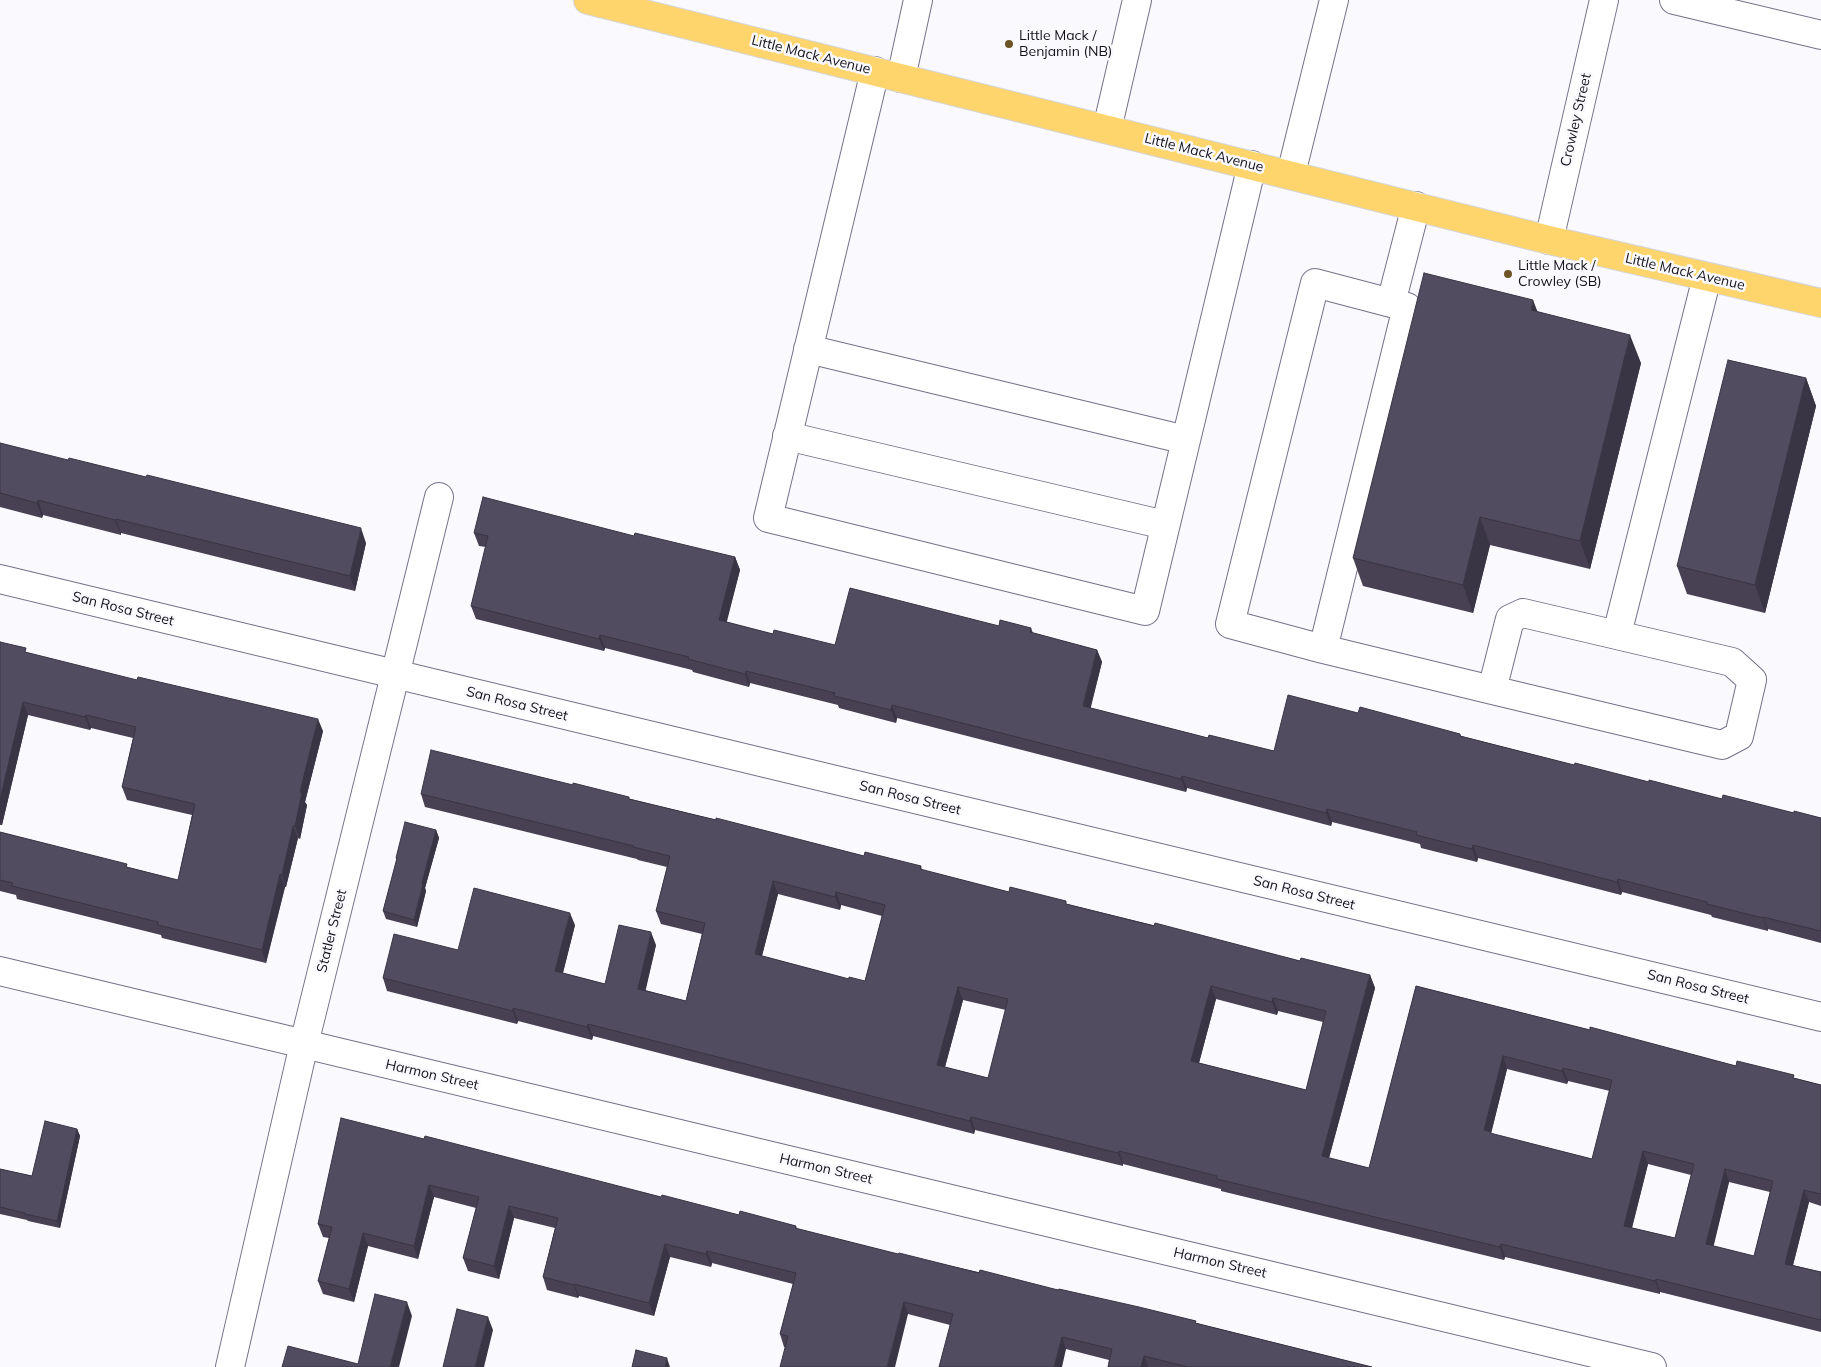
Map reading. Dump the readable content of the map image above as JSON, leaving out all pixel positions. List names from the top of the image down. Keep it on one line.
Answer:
{"streets":{"main road":["Little Mack Avenue"],"street":["Crowley Street","San Rosa Street","Statler Street","Harmon Street"]},"crossings":[["Little Mack Avenue","Crowley Street"],["San Rosa Street","Statler Street"],["Statler Street","Harmon Street"]],"places":["Little Mack / Benjamin (NB)","Little Mack / Crowley (SB)"]}
